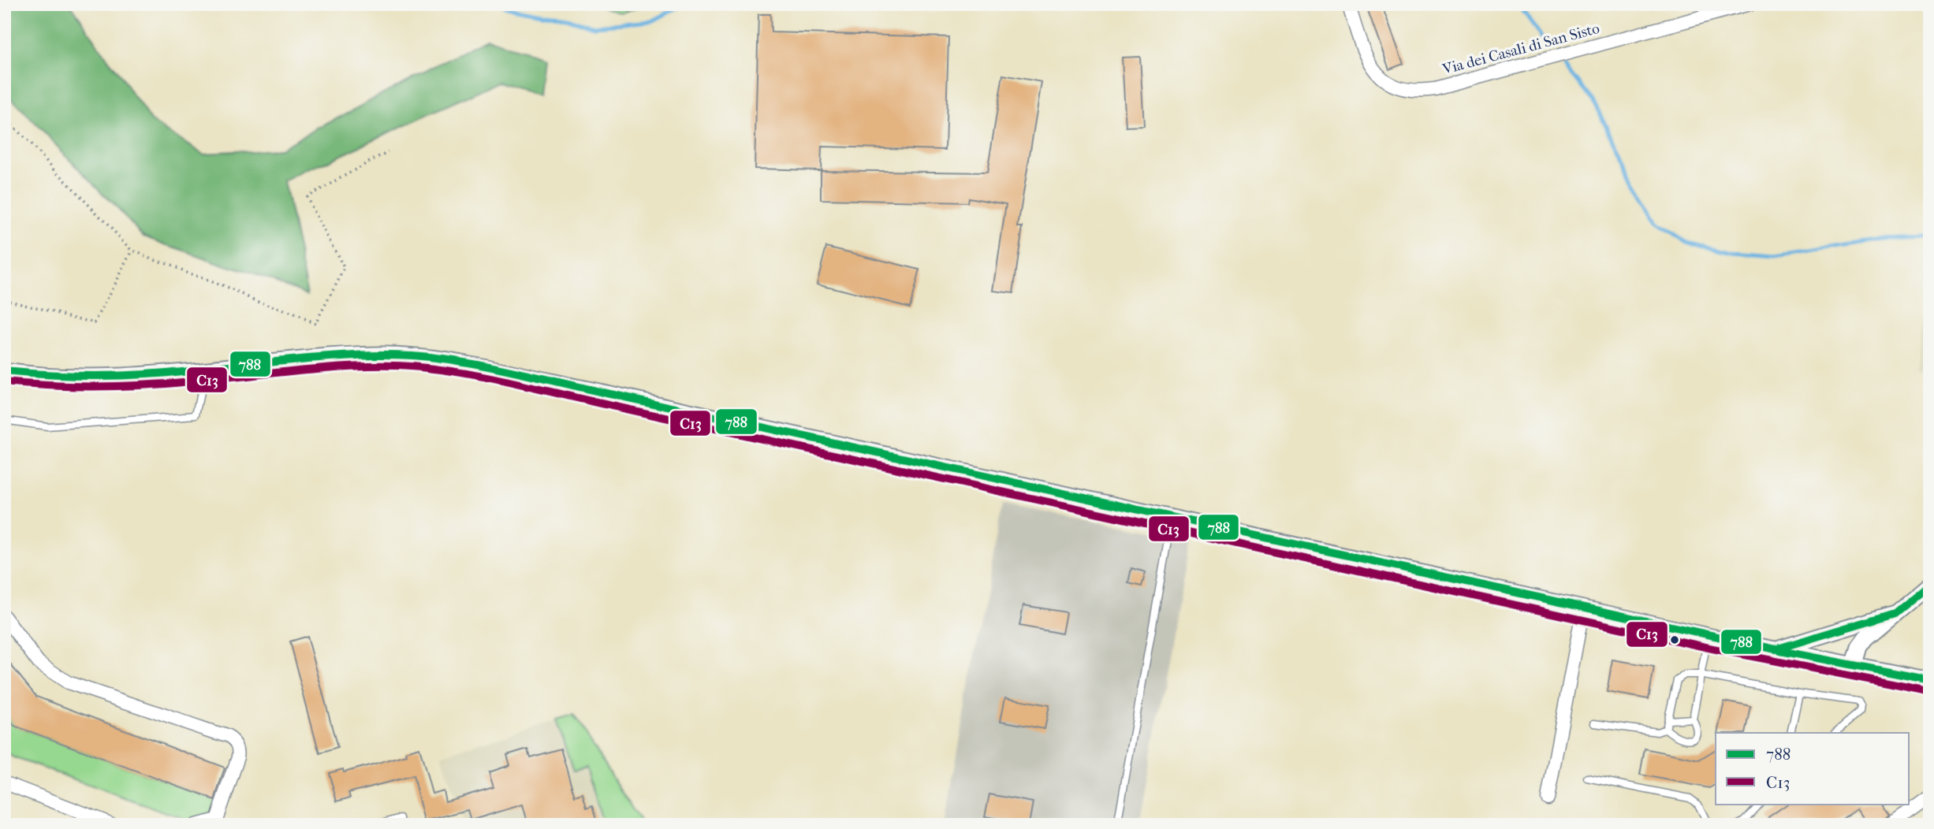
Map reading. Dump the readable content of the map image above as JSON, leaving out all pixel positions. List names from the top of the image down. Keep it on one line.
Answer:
{"streets":{"street":["Via dei Casali di San Sisto"]},"lines":["transit line 788","transit line C13"],"legend":["788","C13"]}
